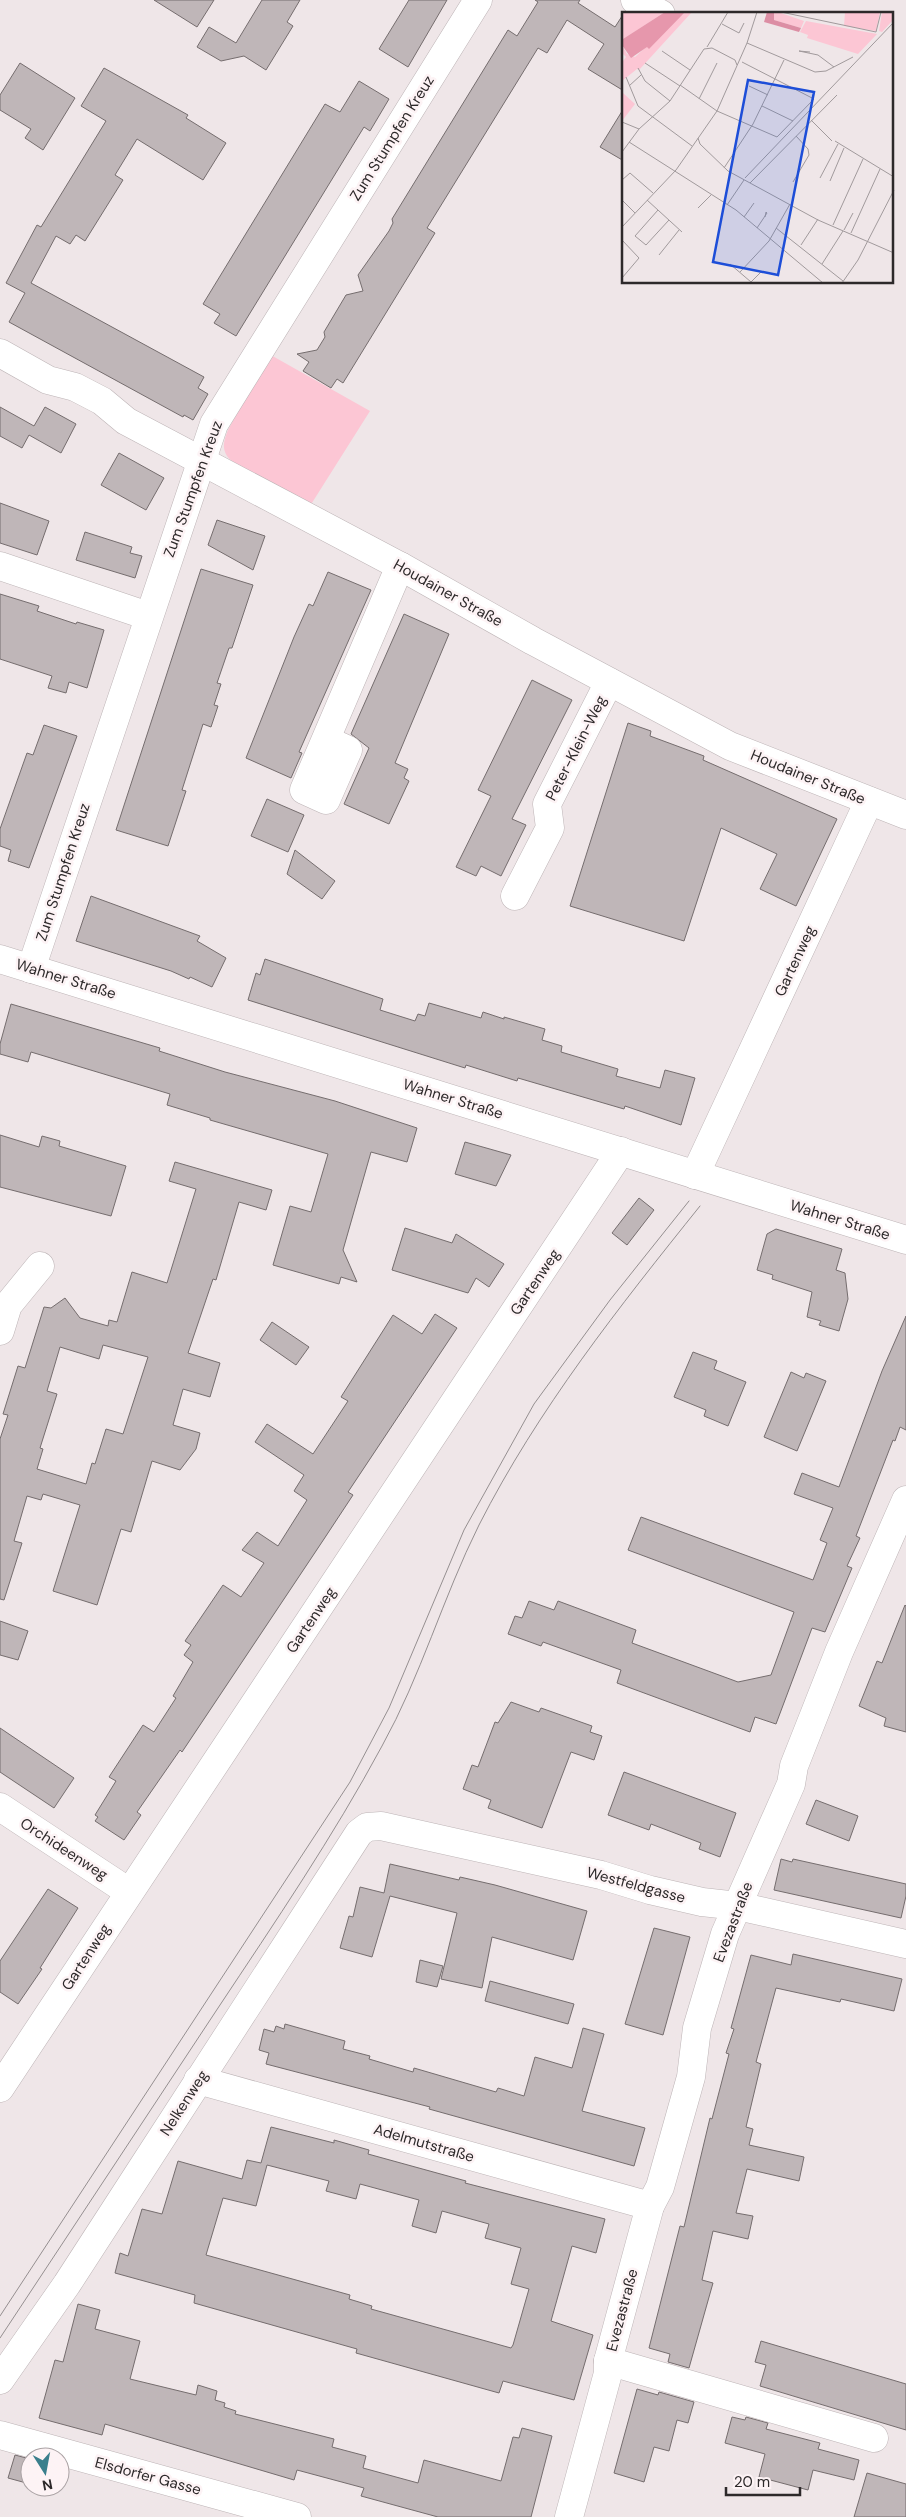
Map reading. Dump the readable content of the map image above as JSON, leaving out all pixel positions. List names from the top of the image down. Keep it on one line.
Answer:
{"streets":{"street":["Zum Stumpfen Kreuz","Houdainer Straße","Peter-Klein-Weg","Gartenweg","Wahner Straße","Orchideenweg","Westfeldgasse","Evezastraße","Nelkenweg","Adelmutstraße","Elsdorfer Gasse"]},"crossings":[["Zum Stumpfen Kreuz","Houdainer Straße"],["Zum Stumpfen Kreuz","Wahner Straße"],["Houdainer Straße","Peter-Klein-Weg"],["Houdainer Straße","Gartenweg"],["Gartenweg","Wahner Straße"],["Gartenweg","Orchideenweg"],["Westfeldgasse","Evezastraße"],["Westfeldgasse","Nelkenweg"],["Evezastraße","Adelmutstraße"],["Nelkenweg","Adelmutstraße"]],"scale_bar":"20 m","north":"bottom"}
